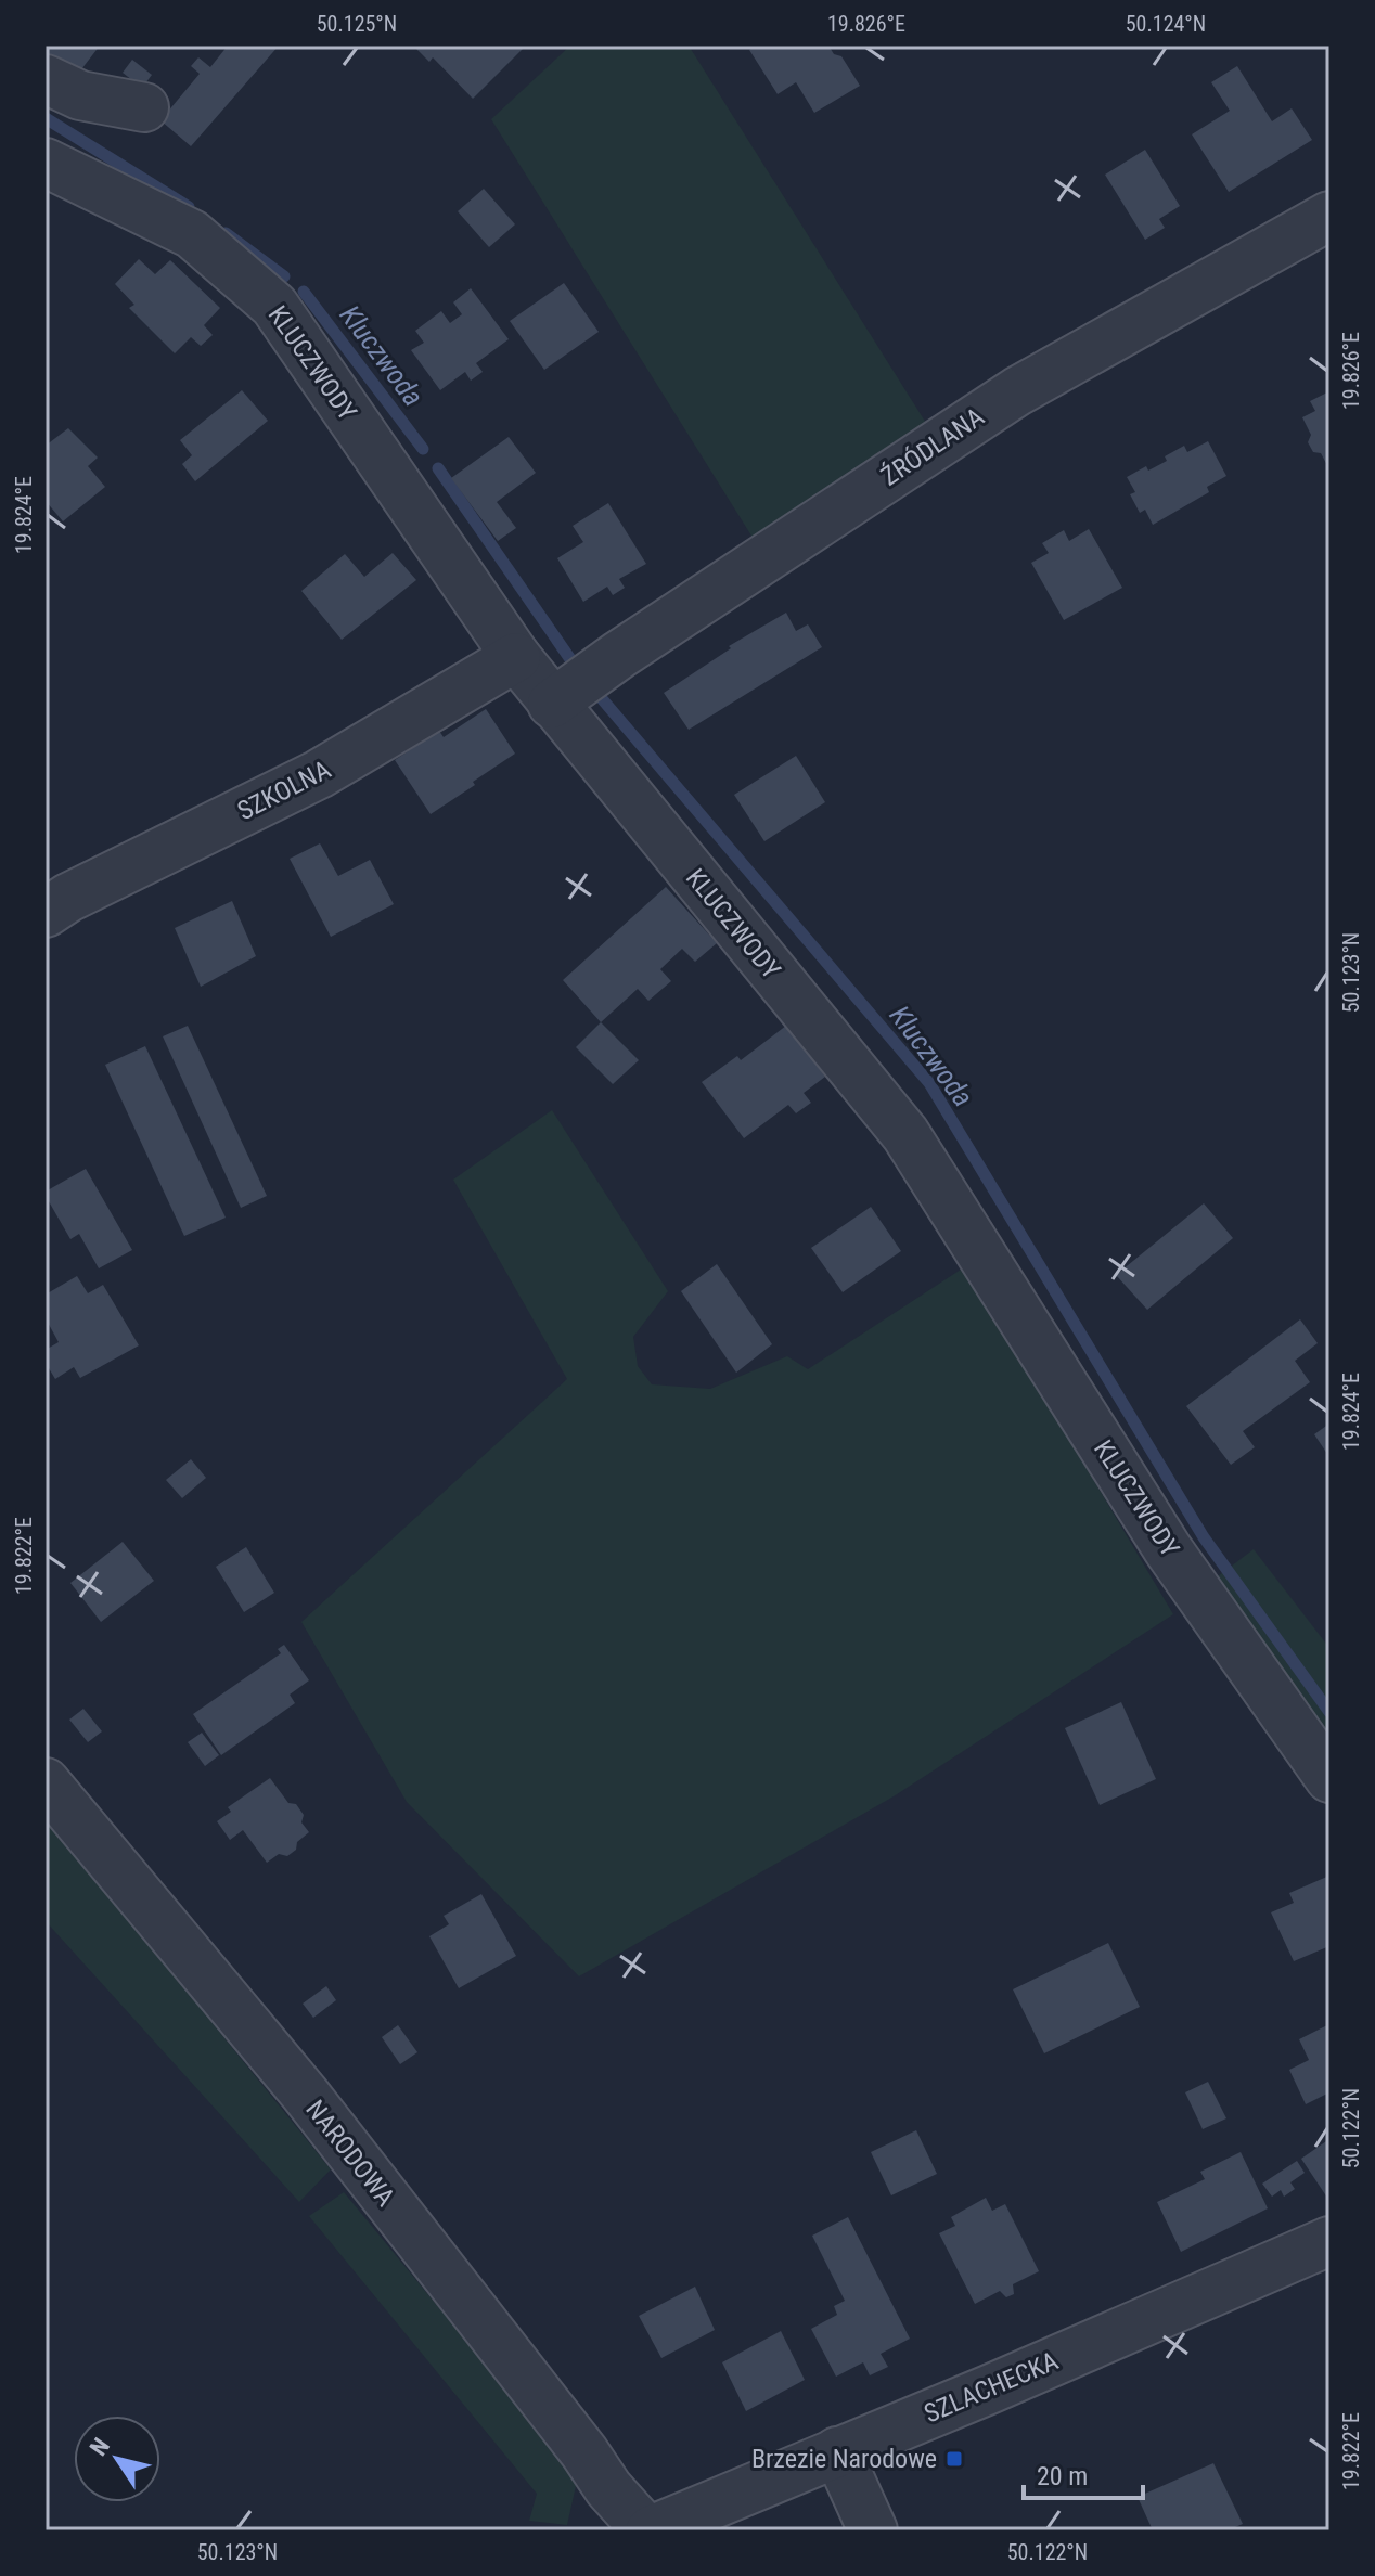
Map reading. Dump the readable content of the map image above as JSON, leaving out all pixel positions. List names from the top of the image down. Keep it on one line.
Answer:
{"streets":{"street":["KLUCZWODY","ŹRÓDLANA","SZKOLNA","NARODOWA","SZLACHECKA"]},"crossings":[["KLUCZWODY","ŹRÓDLANA"],["KLUCZWODY","SZKOLNA"],["NARODOWA","SZLACHECKA"]],"water":["Kluczwoda"],"places":{"transit":["Brzezie Narodowe"]},"scale_bar":"20 m","north":"top left","coordinates":["50.125°N","19.826°E","50.124°N","19.824°E","50.123°N","19.822°E","50.122°N"]}
